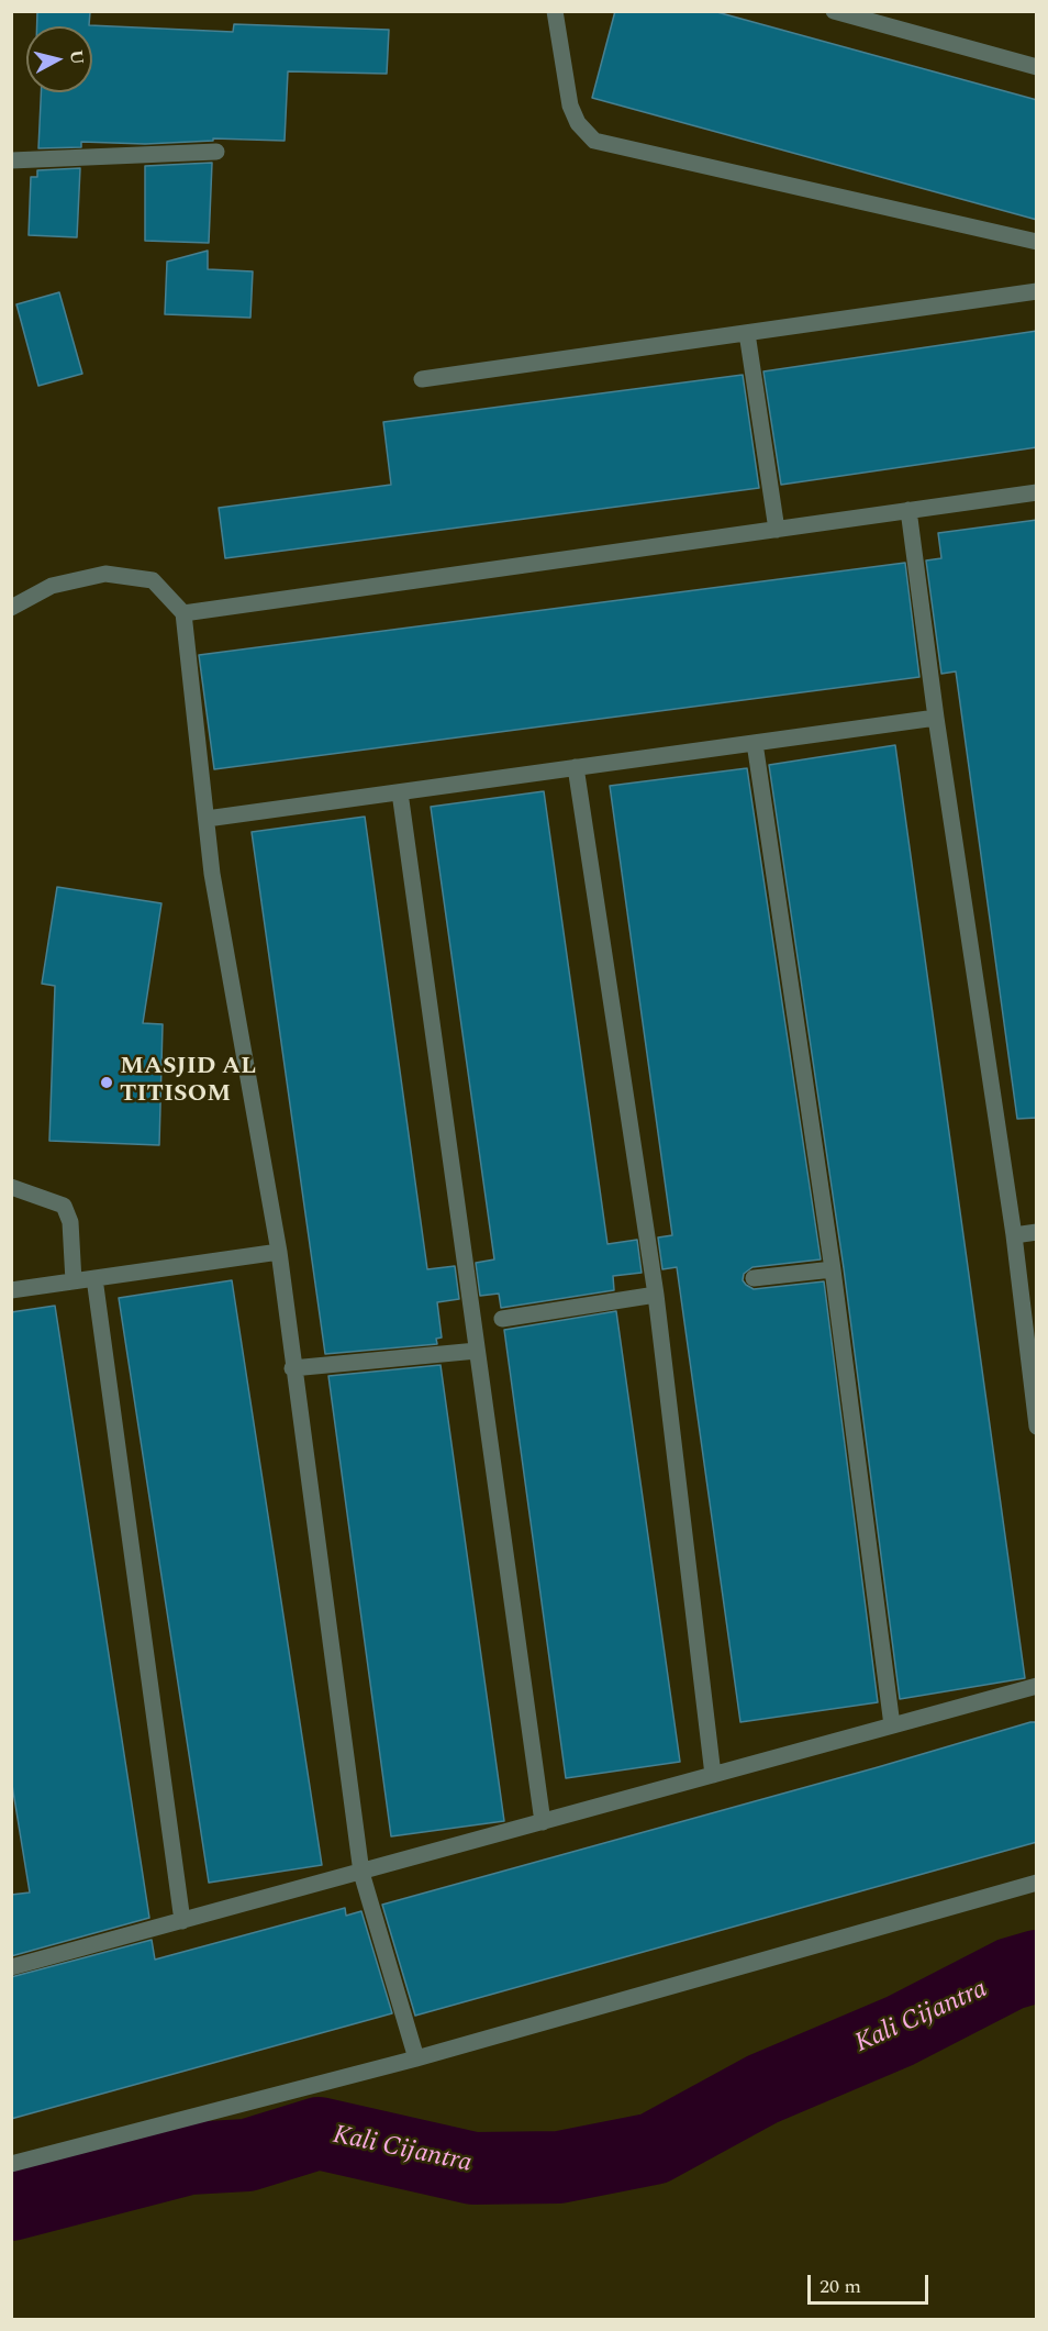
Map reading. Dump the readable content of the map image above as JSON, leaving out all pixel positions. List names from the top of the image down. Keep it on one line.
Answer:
{"water":["Kali Cijantra"],"places":["MASJID AL TITISOM"],"scale_bar":"20 m","north":"right"}
